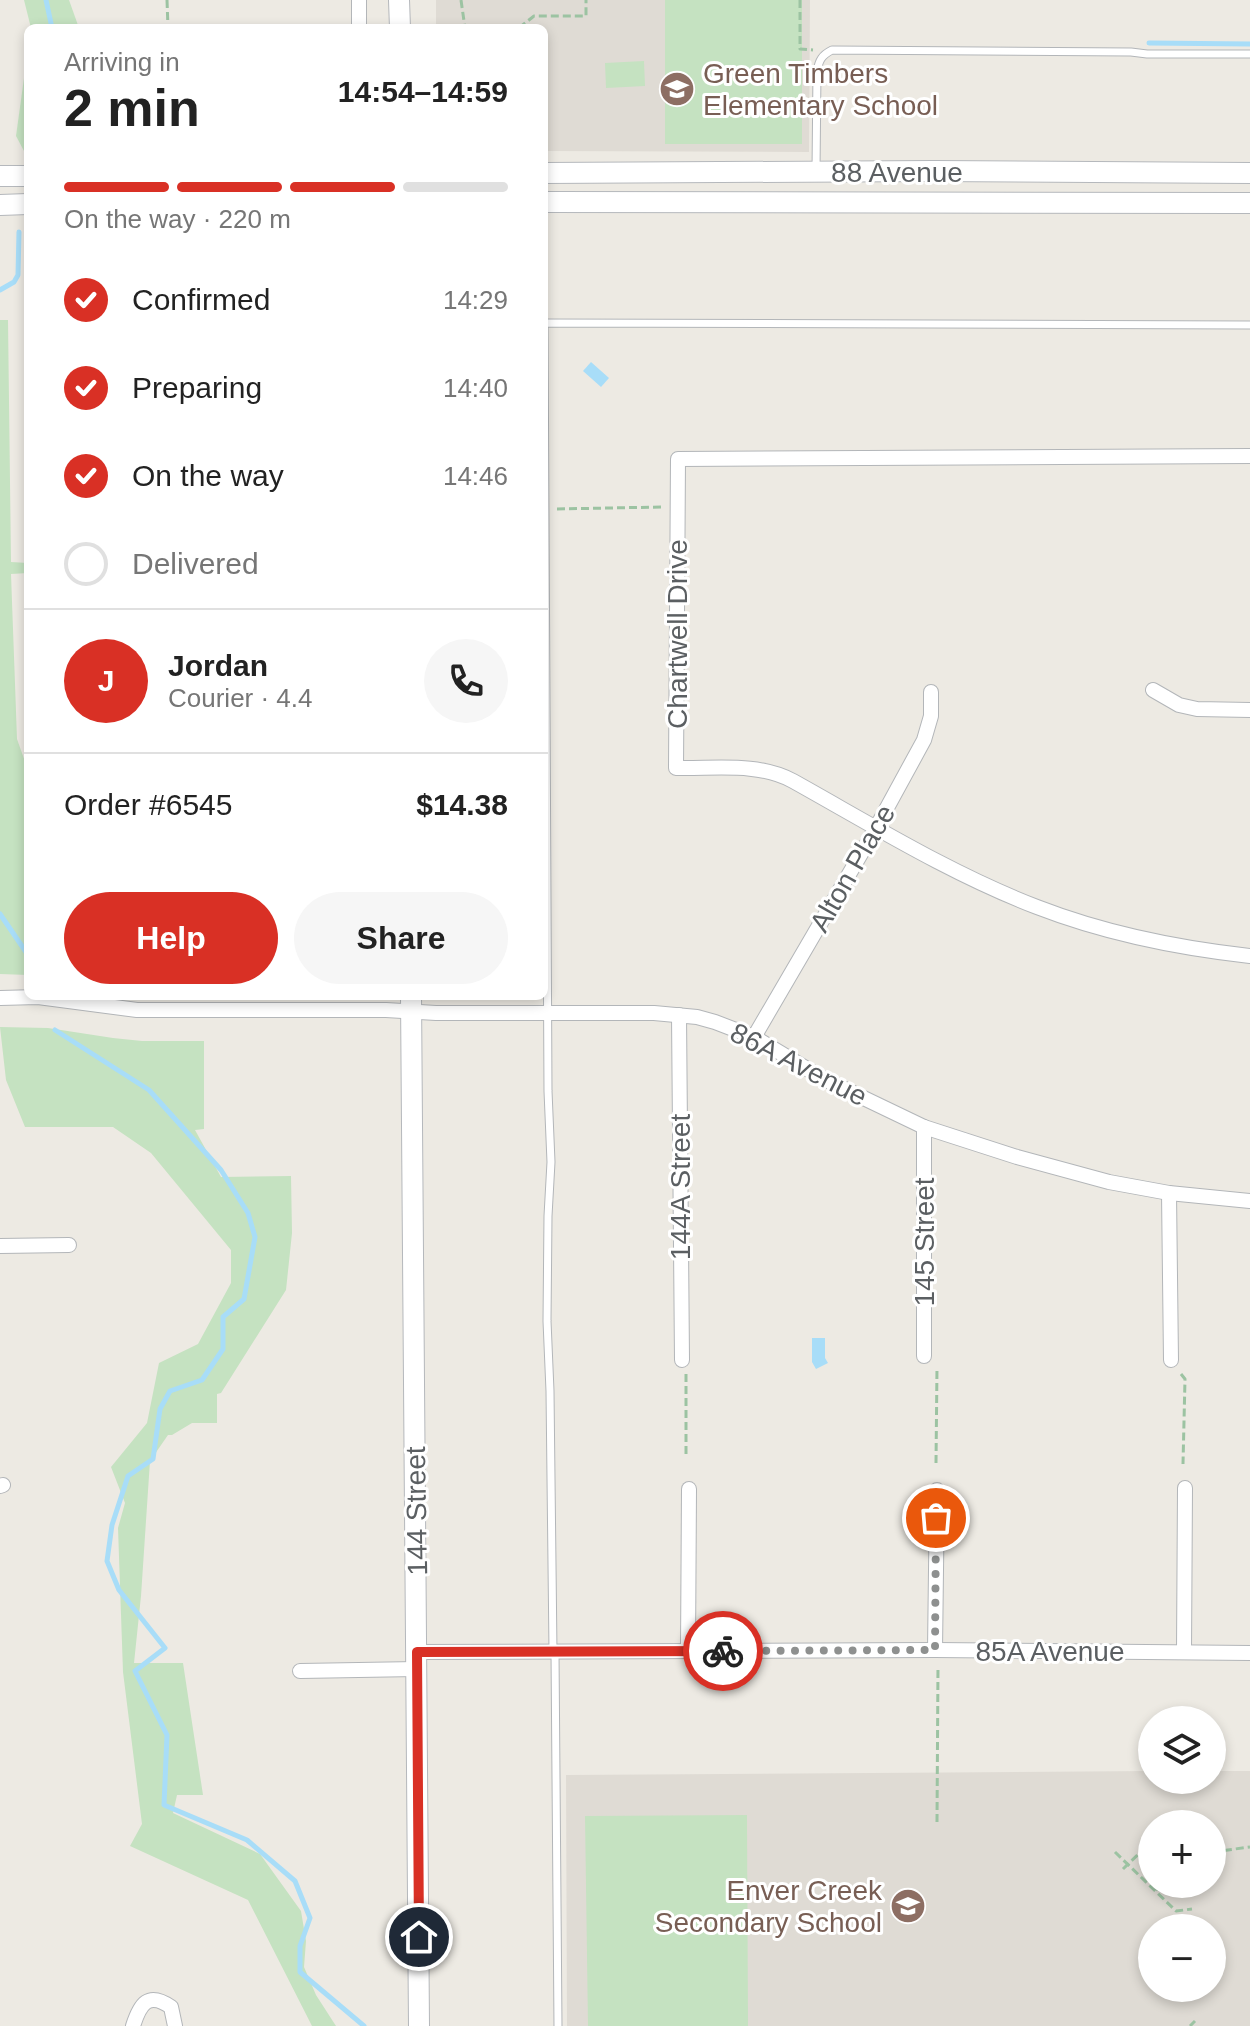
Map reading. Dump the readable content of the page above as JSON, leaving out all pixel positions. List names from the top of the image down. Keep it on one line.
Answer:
{"streets":{"main road":["88 Avenue","144 Street"],"street":["Chartwell Drive","Alton Place","86A Avenue","144A Street","145 Street","85A Avenue"]},"crossings":[["Chartwell Drive","Alton Place"],["Alton Place","86A Avenue"],["86A Avenue","144A Street"],["86A Avenue","145 Street"],["86A Avenue","144 Street"],["144 Street","85A Avenue"]],"places":{"school or university":["Green Timbers Elementary School","Enver Creek Secondary School"]},"page":{"heading":["2 min","Arriving in","14:54–14:59"],"panel":["Jordan","Courier · 4.4","Order #6545","$14.38"],"bar":"On the way · 220 m","list":[["Confirmed","14:29"],["Preparing","14:40"],["On the way","14:46"],"Delivered"],"round":"J","buttons":["Help","Share"],"map_buttons":["+","−"]}}
